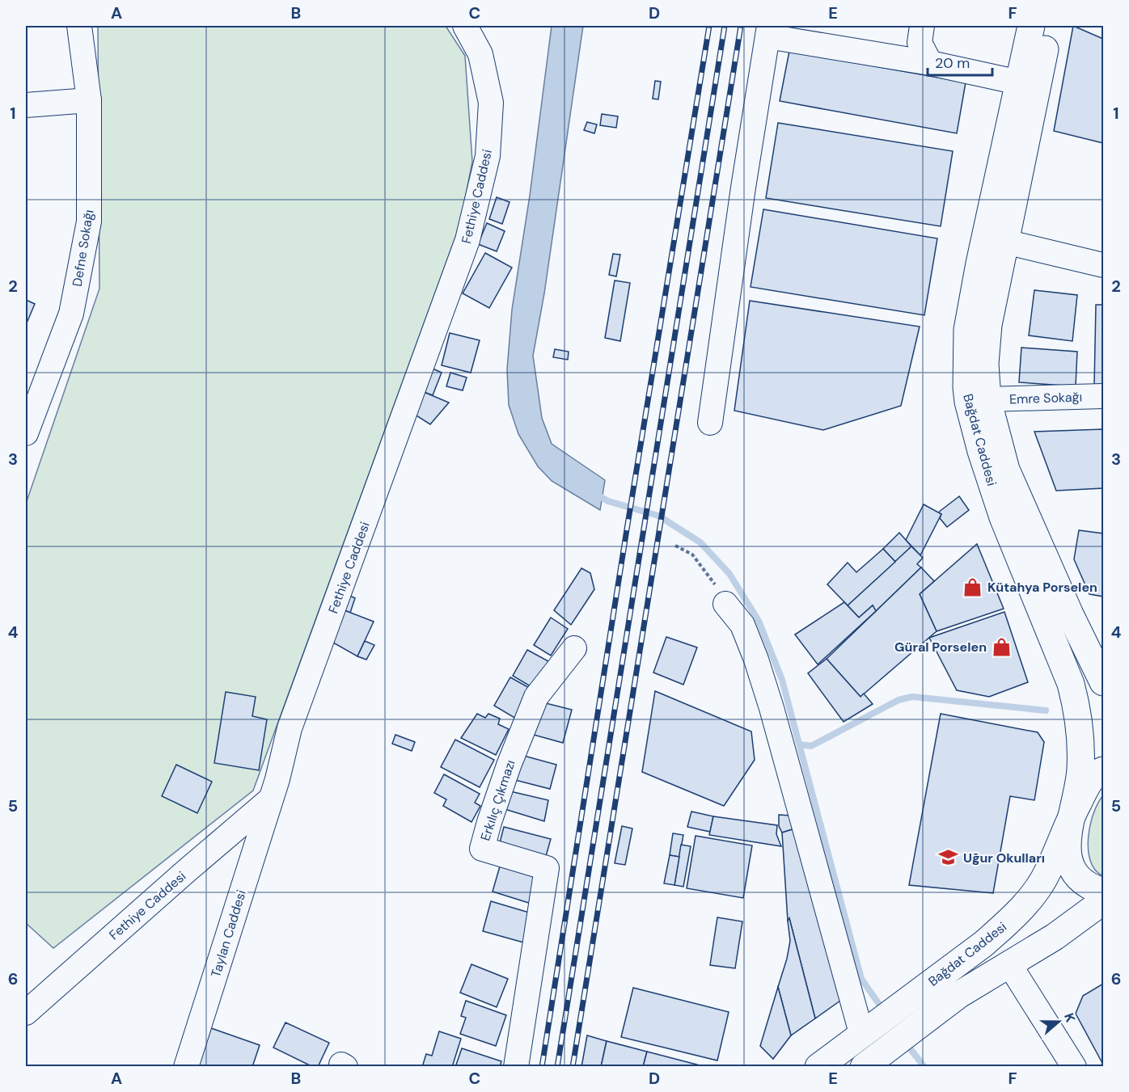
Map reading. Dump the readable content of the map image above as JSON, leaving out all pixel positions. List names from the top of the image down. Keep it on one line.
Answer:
{"streets":{"main road":["Bağdat Caddesi"],"street":["Fethiye Caddesi","Defne Sokağı","Emre Sokağı","Erkılıç Çıkmazı","Taylan Caddesi"]},"crossings":[["Fethiye Caddesi","Taylan Caddesi"],["Emre Sokağı","Bağdat Caddesi"]],"places":{"shop":["Kütahya Porselen","Güral Porselen"],"school or university":["Uğur Okulları"]},"scale_bar":"20 m","north":"right","grid":{"columns":["A","B","C","D","E","F"],"rows":["1","2","3","4","5","6"]}}
